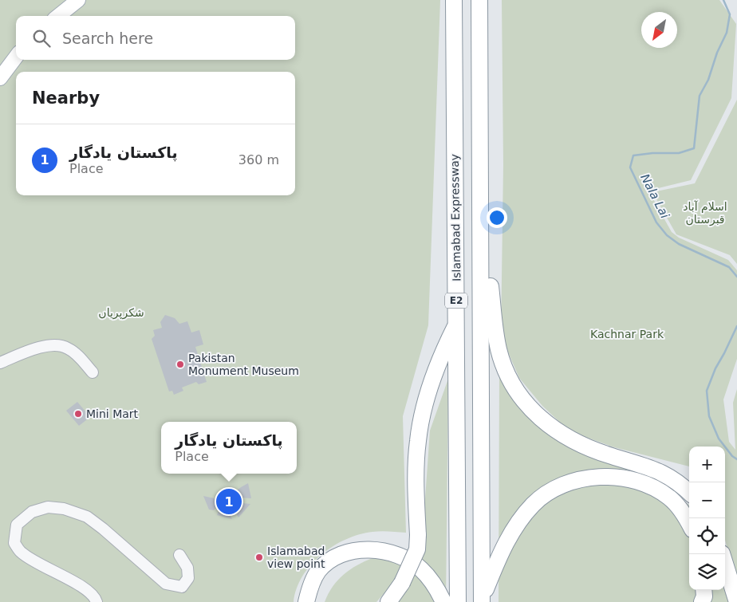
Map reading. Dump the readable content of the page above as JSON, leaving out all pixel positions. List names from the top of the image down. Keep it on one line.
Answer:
{"streets":{"highway":["Islamabad Expressway","E2"]},"water":["Nala Lai"],"parks":["اسلام آباد قبرستان","شکرپریاں","Kachnar Park"],"places":["Pakistan Monument Museum","Mini Mart","Islamabad view point"],"north":"bottom left","page":{"search":"Search here","heading":"Nearby","list":[{"mark":"1","name":"پاکستان یادگار","note":"Place","value":"360 m"}],"popup":["پاکستان یادگار","Place"],"map_buttons":["+","−"],"pins":"1"}}
